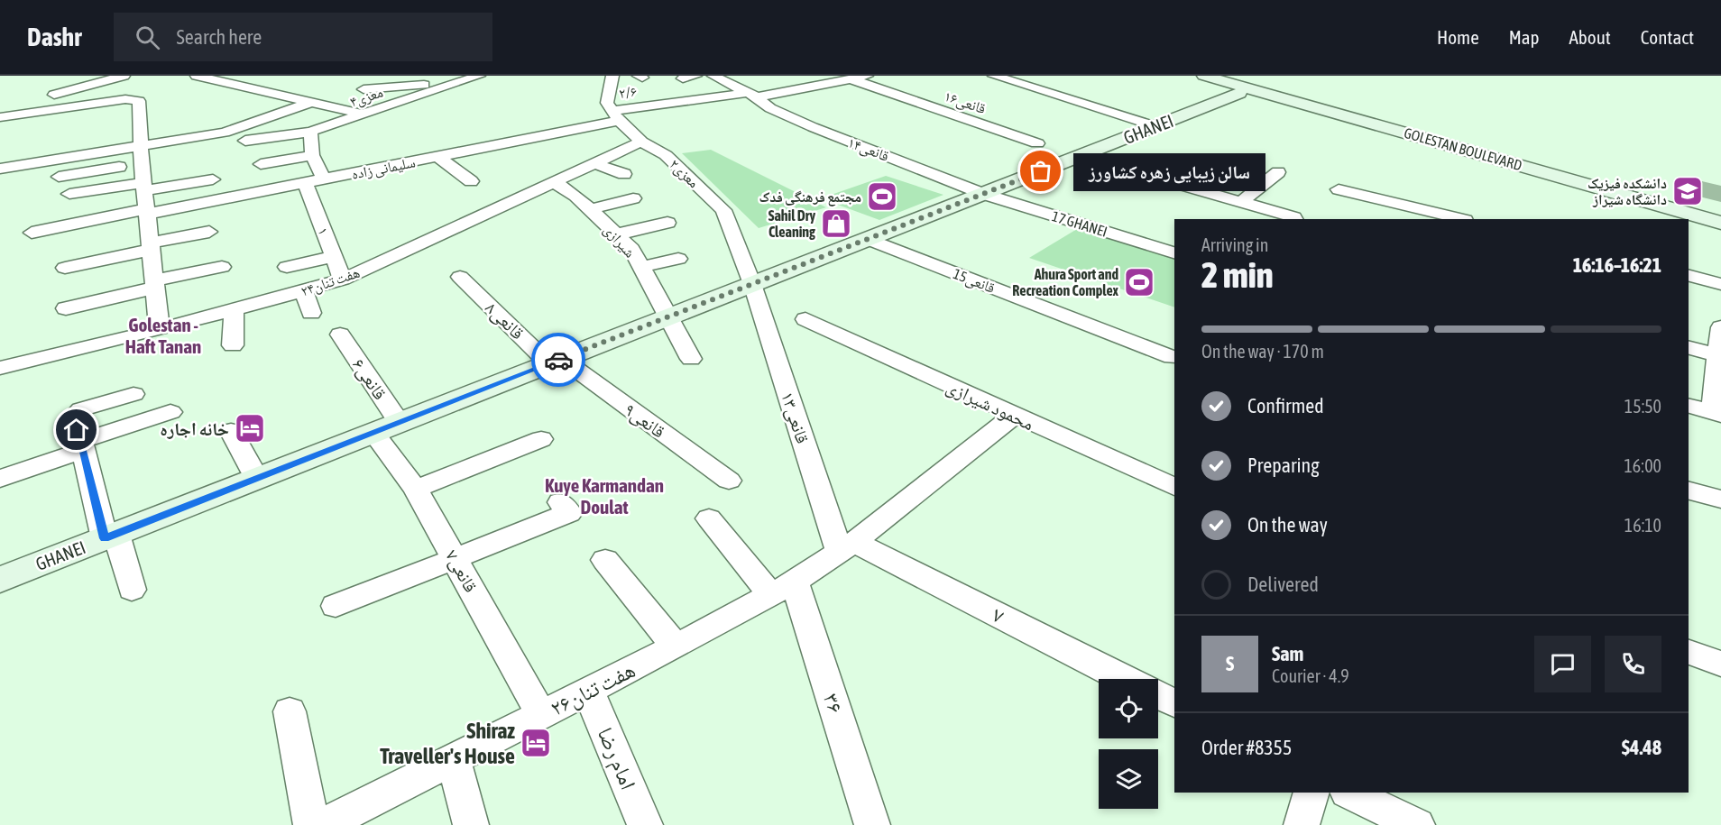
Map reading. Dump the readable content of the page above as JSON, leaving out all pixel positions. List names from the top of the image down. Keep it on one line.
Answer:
{"streets":{"street":["۲/۶","۴معزی","۱۶قانعی","GHANEI","۱۴قانعی","GOLESTAN BOULEVARD","سلیمانی زاده","۲معزی","17 GHANEI","۱","شیرازی","15قانعی","هفت تنان۲۴","۸قانعی","۶قانعی","محمود شیرازی","۱۳قانعی","۹قانعی","۷قانعی","۷","هفت تنان۲۶","۳۶","امام رضا"]},"crossings":[["۲/۶","۱۶قانعی"],["۲/۶","۱۴قانعی"],["۲/۶","سلیمانی زاده"],["۲/۶","۲معزی"],["GHANEI","۱۴قانعی"],["GHANEI","GOLESTAN BOULEVARD"],["GHANEI","۲معزی"],["GHANEI","17 GHANEI"],["GHANEI","شیرازی"],["GHANEI","15قانعی"],["GHANEI","۸قانعی"],["GHANEI","۶قانعی"],["GHANEI","۱۳قانعی"],["GHANEI","۹قانعی"],["GHANEI","۷قانعی"],["۱۴قانعی","17 GHANEI"],["سلیمانی زاده","۲معزی"],["سلیمانی زاده","۱"],["۲معزی","هفت تنان۲۴"],["۲معزی","۱۳قانعی"],["۱","هفت تنان۲۴"],["شیرازی","هفت تنان۲۴"],["۸قانعی","۹قانعی"],["محمود شیرازی","هفت تنان۲۶"],["۱۳قانعی","۷"],["۱۳قانعی","هفت تنان۲۶"],["۷قانعی","هفت تنان۲۶"],["۷","هفت تنان۲۶"],["هفت تنان۲۶","۳۶"],["هفت تنان۲۶","امام رضا"]],"districts":["Golestan - Haft Tanan","Kuye Karmandan Doulat"],"places":{"other":["سالن زیبایی زهره کشاورز"],"school or university":["دانشکده فیزیک دانشگاه شیراز"],"sports":["مجتمع فرهنگی فدک","Ahura Sport and Recreation Complex"],"shop":["Sahil Dry Cleaning"],"hotel":["خانه اجاره","Shiraz Traveller's House"]},"page":{"header":"Dashr","search":"Search here","nav":["Home","Map","About","Contact"],"bubble":"سالن زیبایی زهره کشاورز","heading":["2 min","Arriving in","16:16–16:21"],"panel":["Sam","Courier · 4.9","Order #8355","$4.48"],"bar":"On the way · 170 m","list":[["Confirmed","15:50"],["Preparing","16:00"],["On the way","16:10"],"Delivered"],"round":"S"}}
